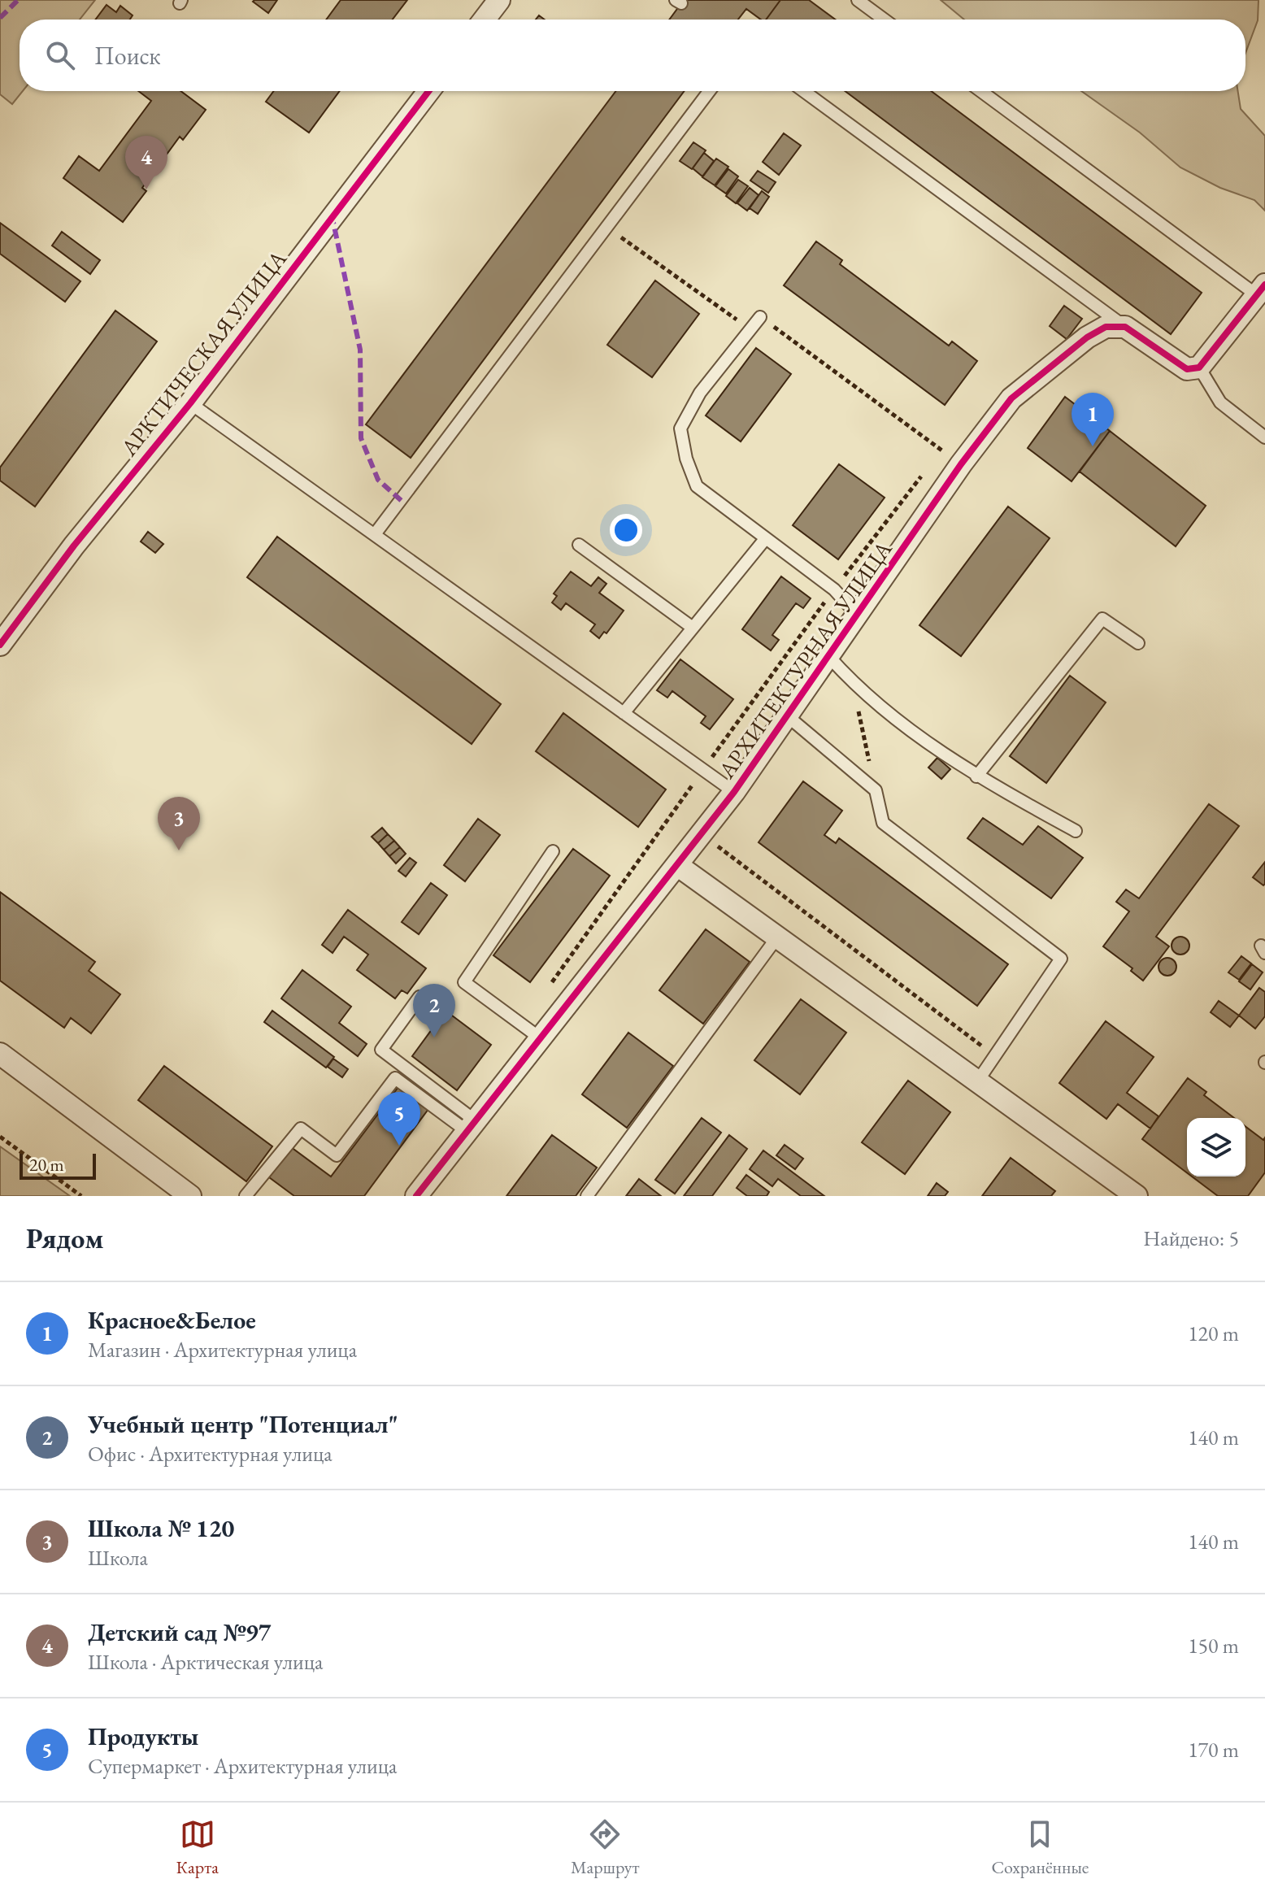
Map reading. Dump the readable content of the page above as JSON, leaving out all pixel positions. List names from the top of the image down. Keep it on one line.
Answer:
{"streets":{"street":["АРКТИЧЕСКАЯ УЛИЦА","АРХИТЕКТУРНАЯ УЛИЦА"]},"scale_bar":"20 m","page":{"search":"Поиск","pins":["4","1","3","2","5"],"scale":"20 m","heading":["Рядом","Найдено: 5"],"list":[{"mark":"1","name":"Красное&Белое","note":"Магазин · Архитектурная улица","value":"120 m"},{"mark":"2","name":"Учебный центр \"Потенциал\"","note":"Офис · Архитектурная улица","value":"140 m"},{"mark":"3","name":"Школа № 120","note":"Школа","value":"140 m"},{"mark":"4","name":"Детский сад №97","note":"Школа · Арктическая улица","value":"150 m"},{"mark":"5","name":"Продукты","note":"Супермаркет · Архитектурная улица","value":"170 m"}],"nav":["Карта","Маршрут","Сохранённые"]}}
